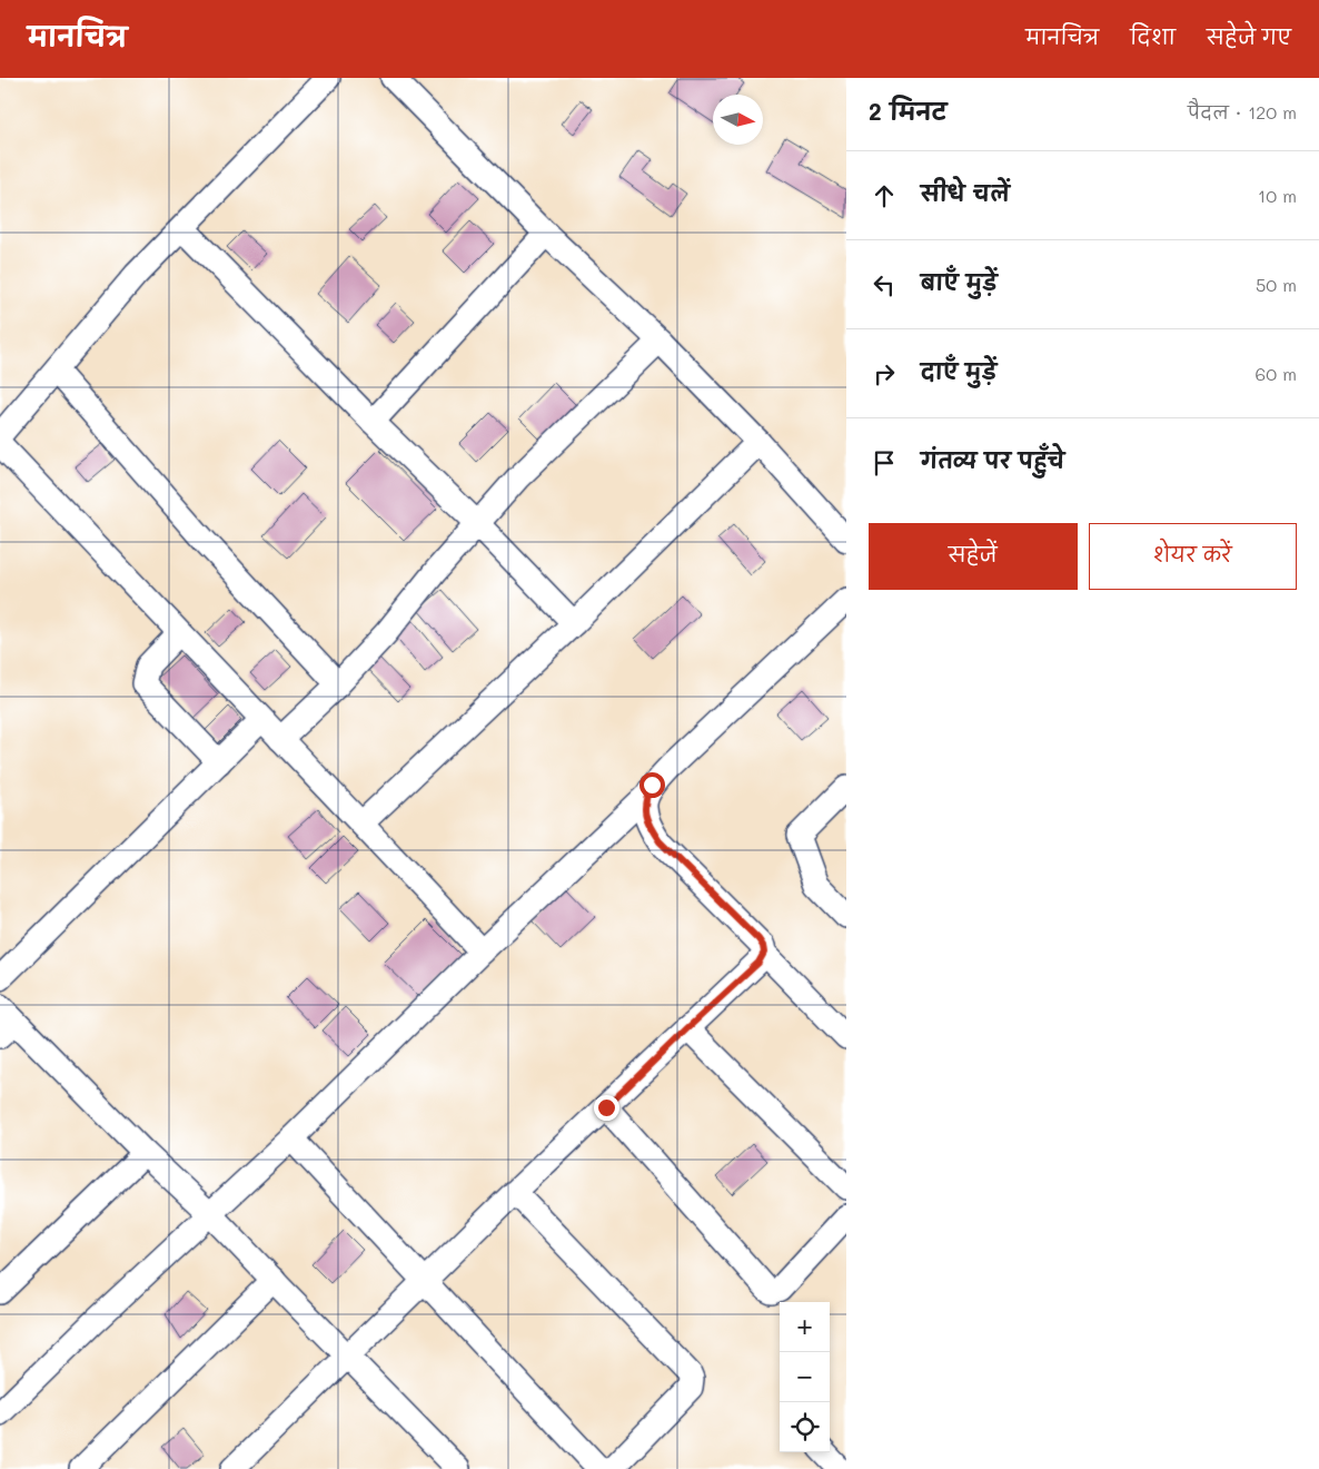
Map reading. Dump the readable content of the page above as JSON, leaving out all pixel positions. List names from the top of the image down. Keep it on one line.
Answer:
{"north":"right","page":{"header":"मानचित्र","nav":["मानचित्र","दिशा","सहेजे गए"],"heading":["2 मिनट","पैदल · 120 m"],"list":[["सीधे चलें","10 m"],["बाएँ मुड़ें","50 m"],["दाएँ मुड़ें","60 m"],"गंतव्य पर पहुँचे"],"buttons":["सहेजें","शेयर करें"],"map_buttons":["+","−"]}}
